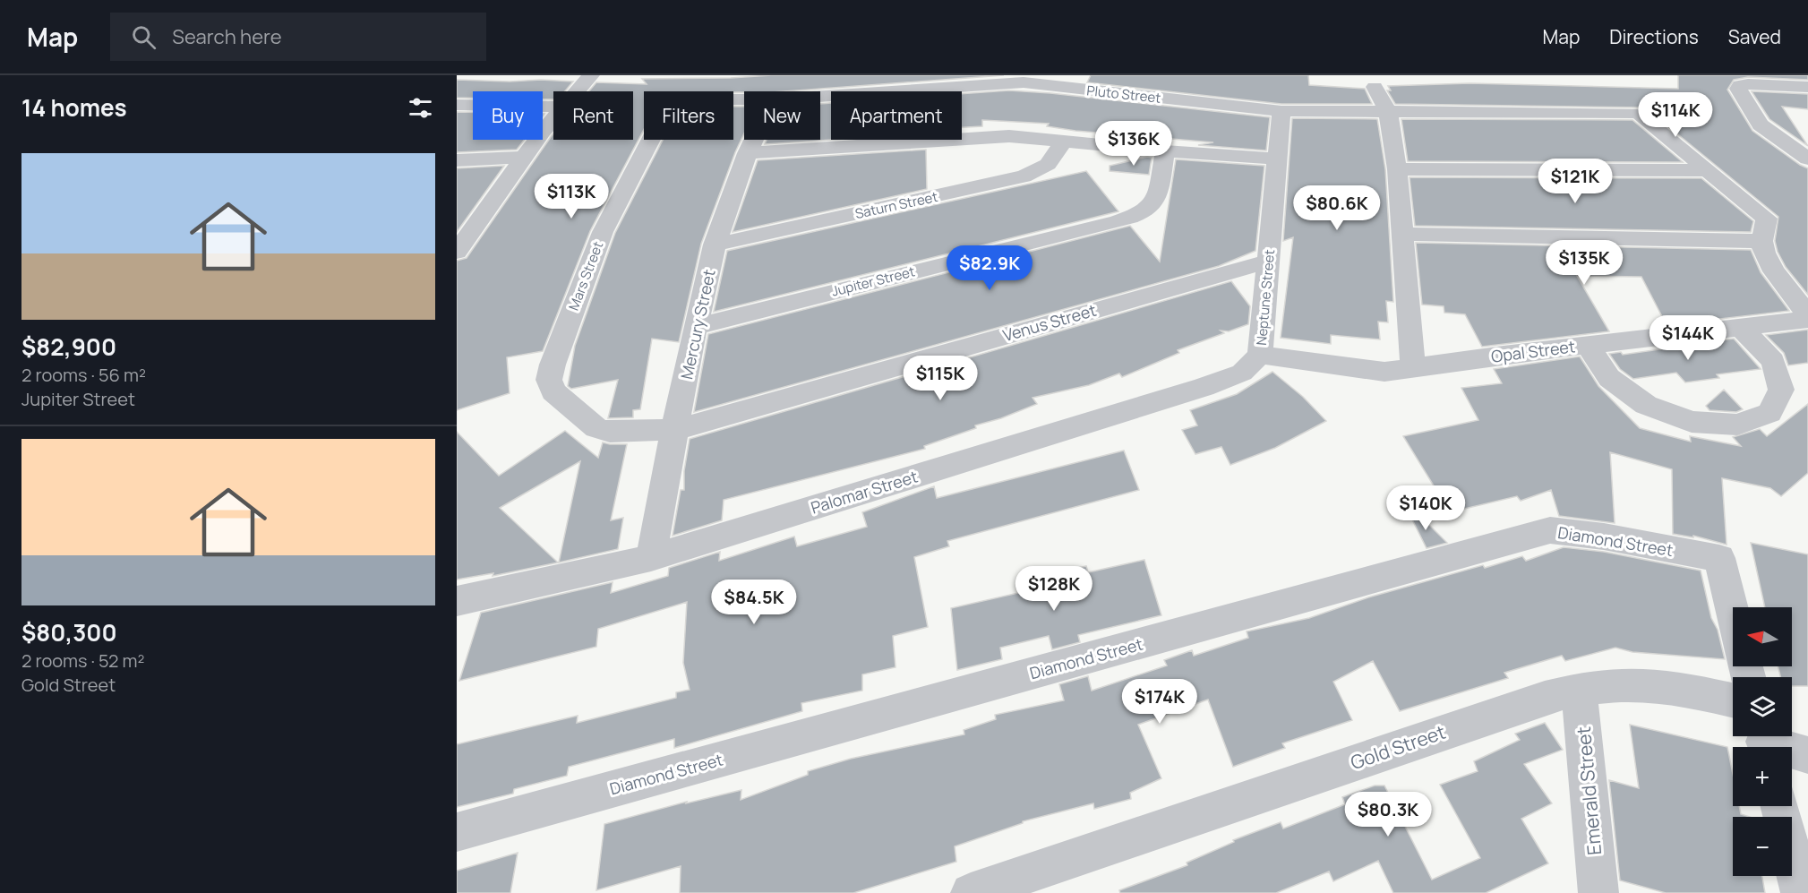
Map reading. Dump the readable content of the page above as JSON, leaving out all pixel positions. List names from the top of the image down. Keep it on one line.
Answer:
{"streets":{"street":["Pluto Street","Saturn Street","Mars Street","Jupiter Street","Neptune Street","Venus Street","Mercury Street","Opal Street","Palomar Street","Diamond Street","Gold Street","Emerald Street"]},"crossings":[["Pluto Street","Neptune Street"],["Saturn Street","Mercury Street"],["Mars Street","Venus Street"],["Mars Street","Mercury Street"],["Jupiter Street","Mercury Street"],["Neptune Street","Venus Street"],["Neptune Street","Opal Street"],["Neptune Street","Palomar Street"],["Venus Street","Mercury Street"],["Mercury Street","Palomar Street"],["Opal Street","Palomar Street"],["Gold Street","Emerald Street"]],"north":"left","page":{"header":"Map","search":"Search here","nav":["Map","Directions","Saved"],"heading":"14 homes","chip":["Buy","Rent","Filters","New","Apartment"],"price":["$114K","$136K","$121K","$113K","$80.6K","$135K","$82.9K","$144K","$115K","$140K","$128K","$84.5K","$174K","$80.3K"],"list":[{"name":"$82,900","note":"2 rooms · 56 m² · Jupiter Street"},{"name":"$80,300","note":"2 rooms · 52 m² · Gold Street"}],"map_buttons":["+","−"]}}
